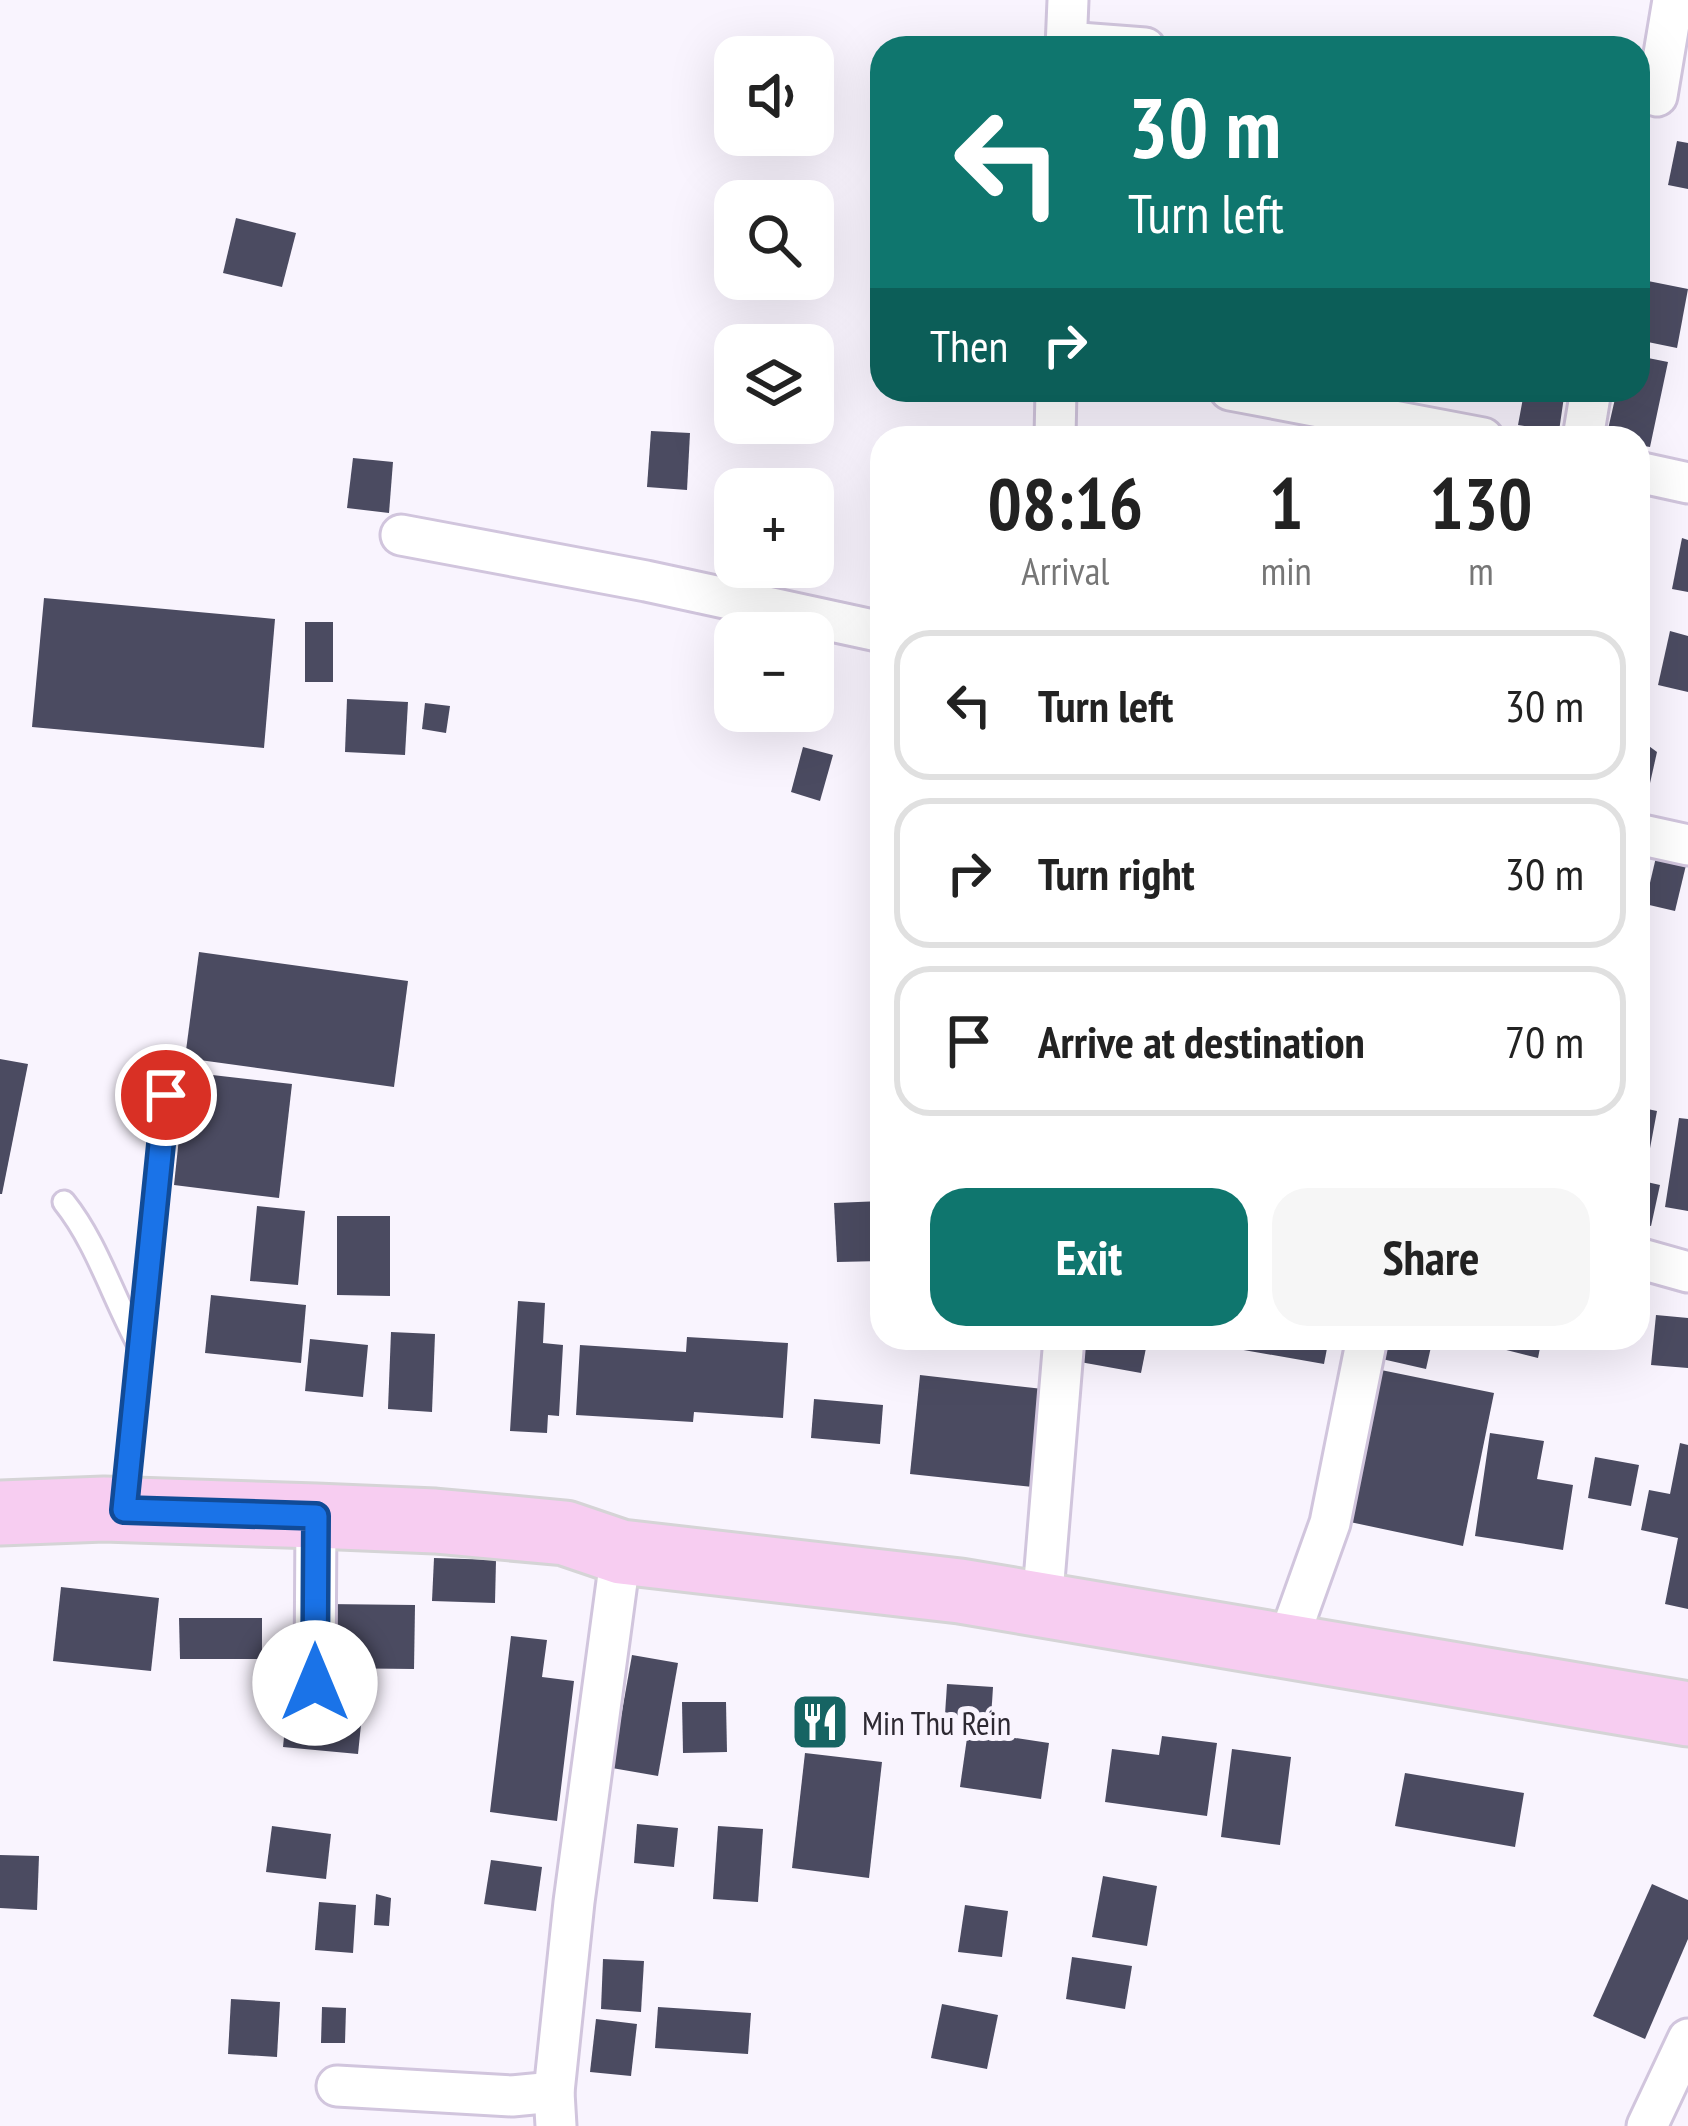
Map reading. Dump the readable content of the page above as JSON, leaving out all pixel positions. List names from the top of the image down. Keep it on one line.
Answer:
{"places":{"restaurant":["Min Thu Rein"]},"page":{"map_buttons":["+","−"],"turn":["30 m","Turn left"],"then":"Then","eta":["08:16","Arrival","1","min","130","m"],"list":[{"name":"Turn left","value":"30 m"},{"name":"Turn right","value":"30 m"},{"name":"Arrive at destination","value":"70 m"}],"buttons":["Exit","Share"]}}
